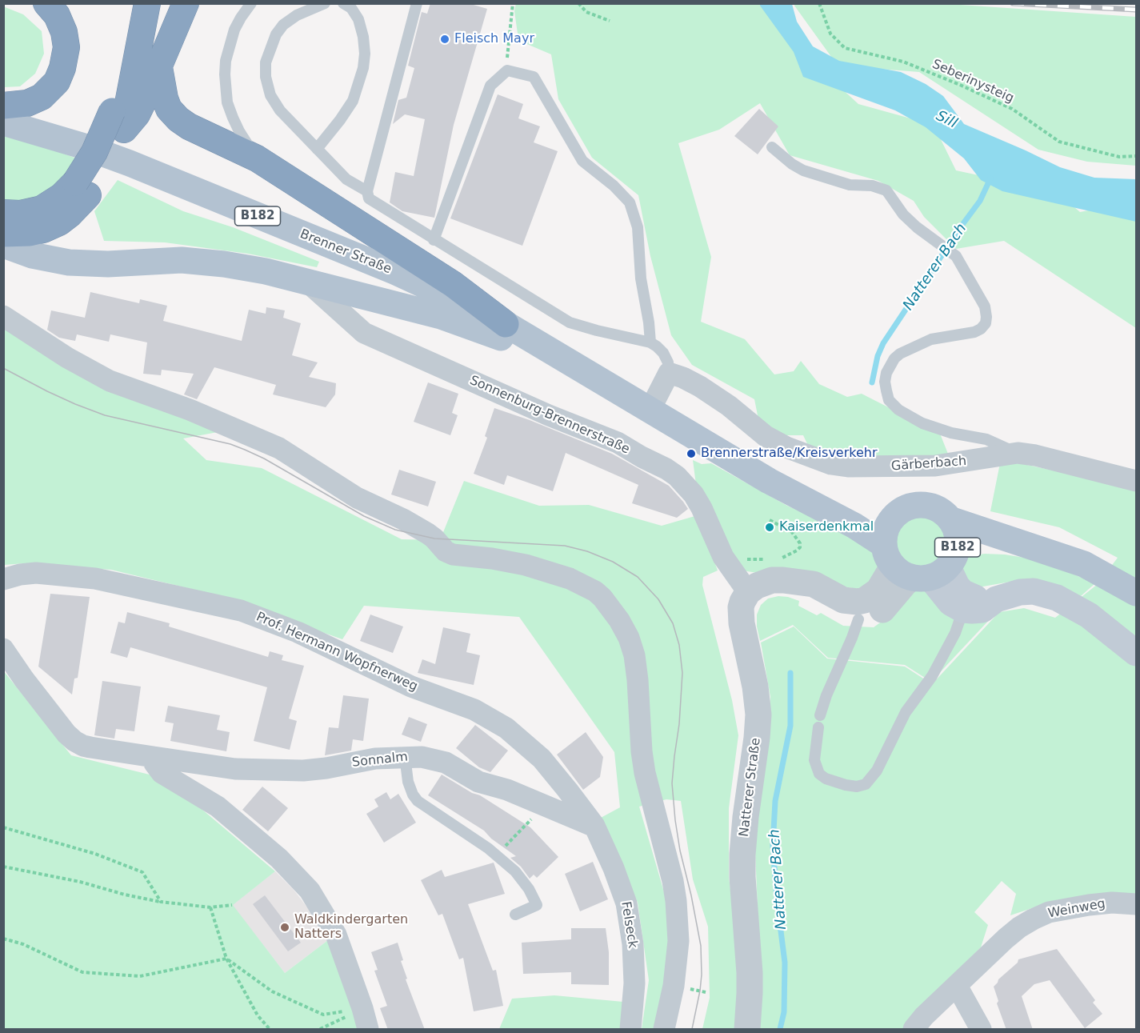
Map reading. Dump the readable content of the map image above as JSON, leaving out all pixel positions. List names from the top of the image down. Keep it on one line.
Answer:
{"streets":{"main road":["B182","Brenner Straße"],"street":["Sonnenburg-Brennerstraße","Gärberbach","Prof. Hermann Wopfnerweg","Sonnalm","Natterer Straße","Weinweg","Felseck"],"path":["Seberinysteig"]},"crossings":[["B182","Brenner Straße"],["Brenner Straße","Sonnenburg-Brennerstraße"],["Sonnenburg-Brennerstraße","Natterer Straße"],["Prof. Hermann Wopfnerweg","Sonnalm"],["Prof. Hermann Wopfnerweg","Felseck"],["Sonnalm","Felseck"]],"water":["Sill","Natterer Bach"],"places":["Fleisch Mayr","Brennerstraße/Kreisverkehr","Kaiserdenkmal","Waldkindergarten Natters"]}
